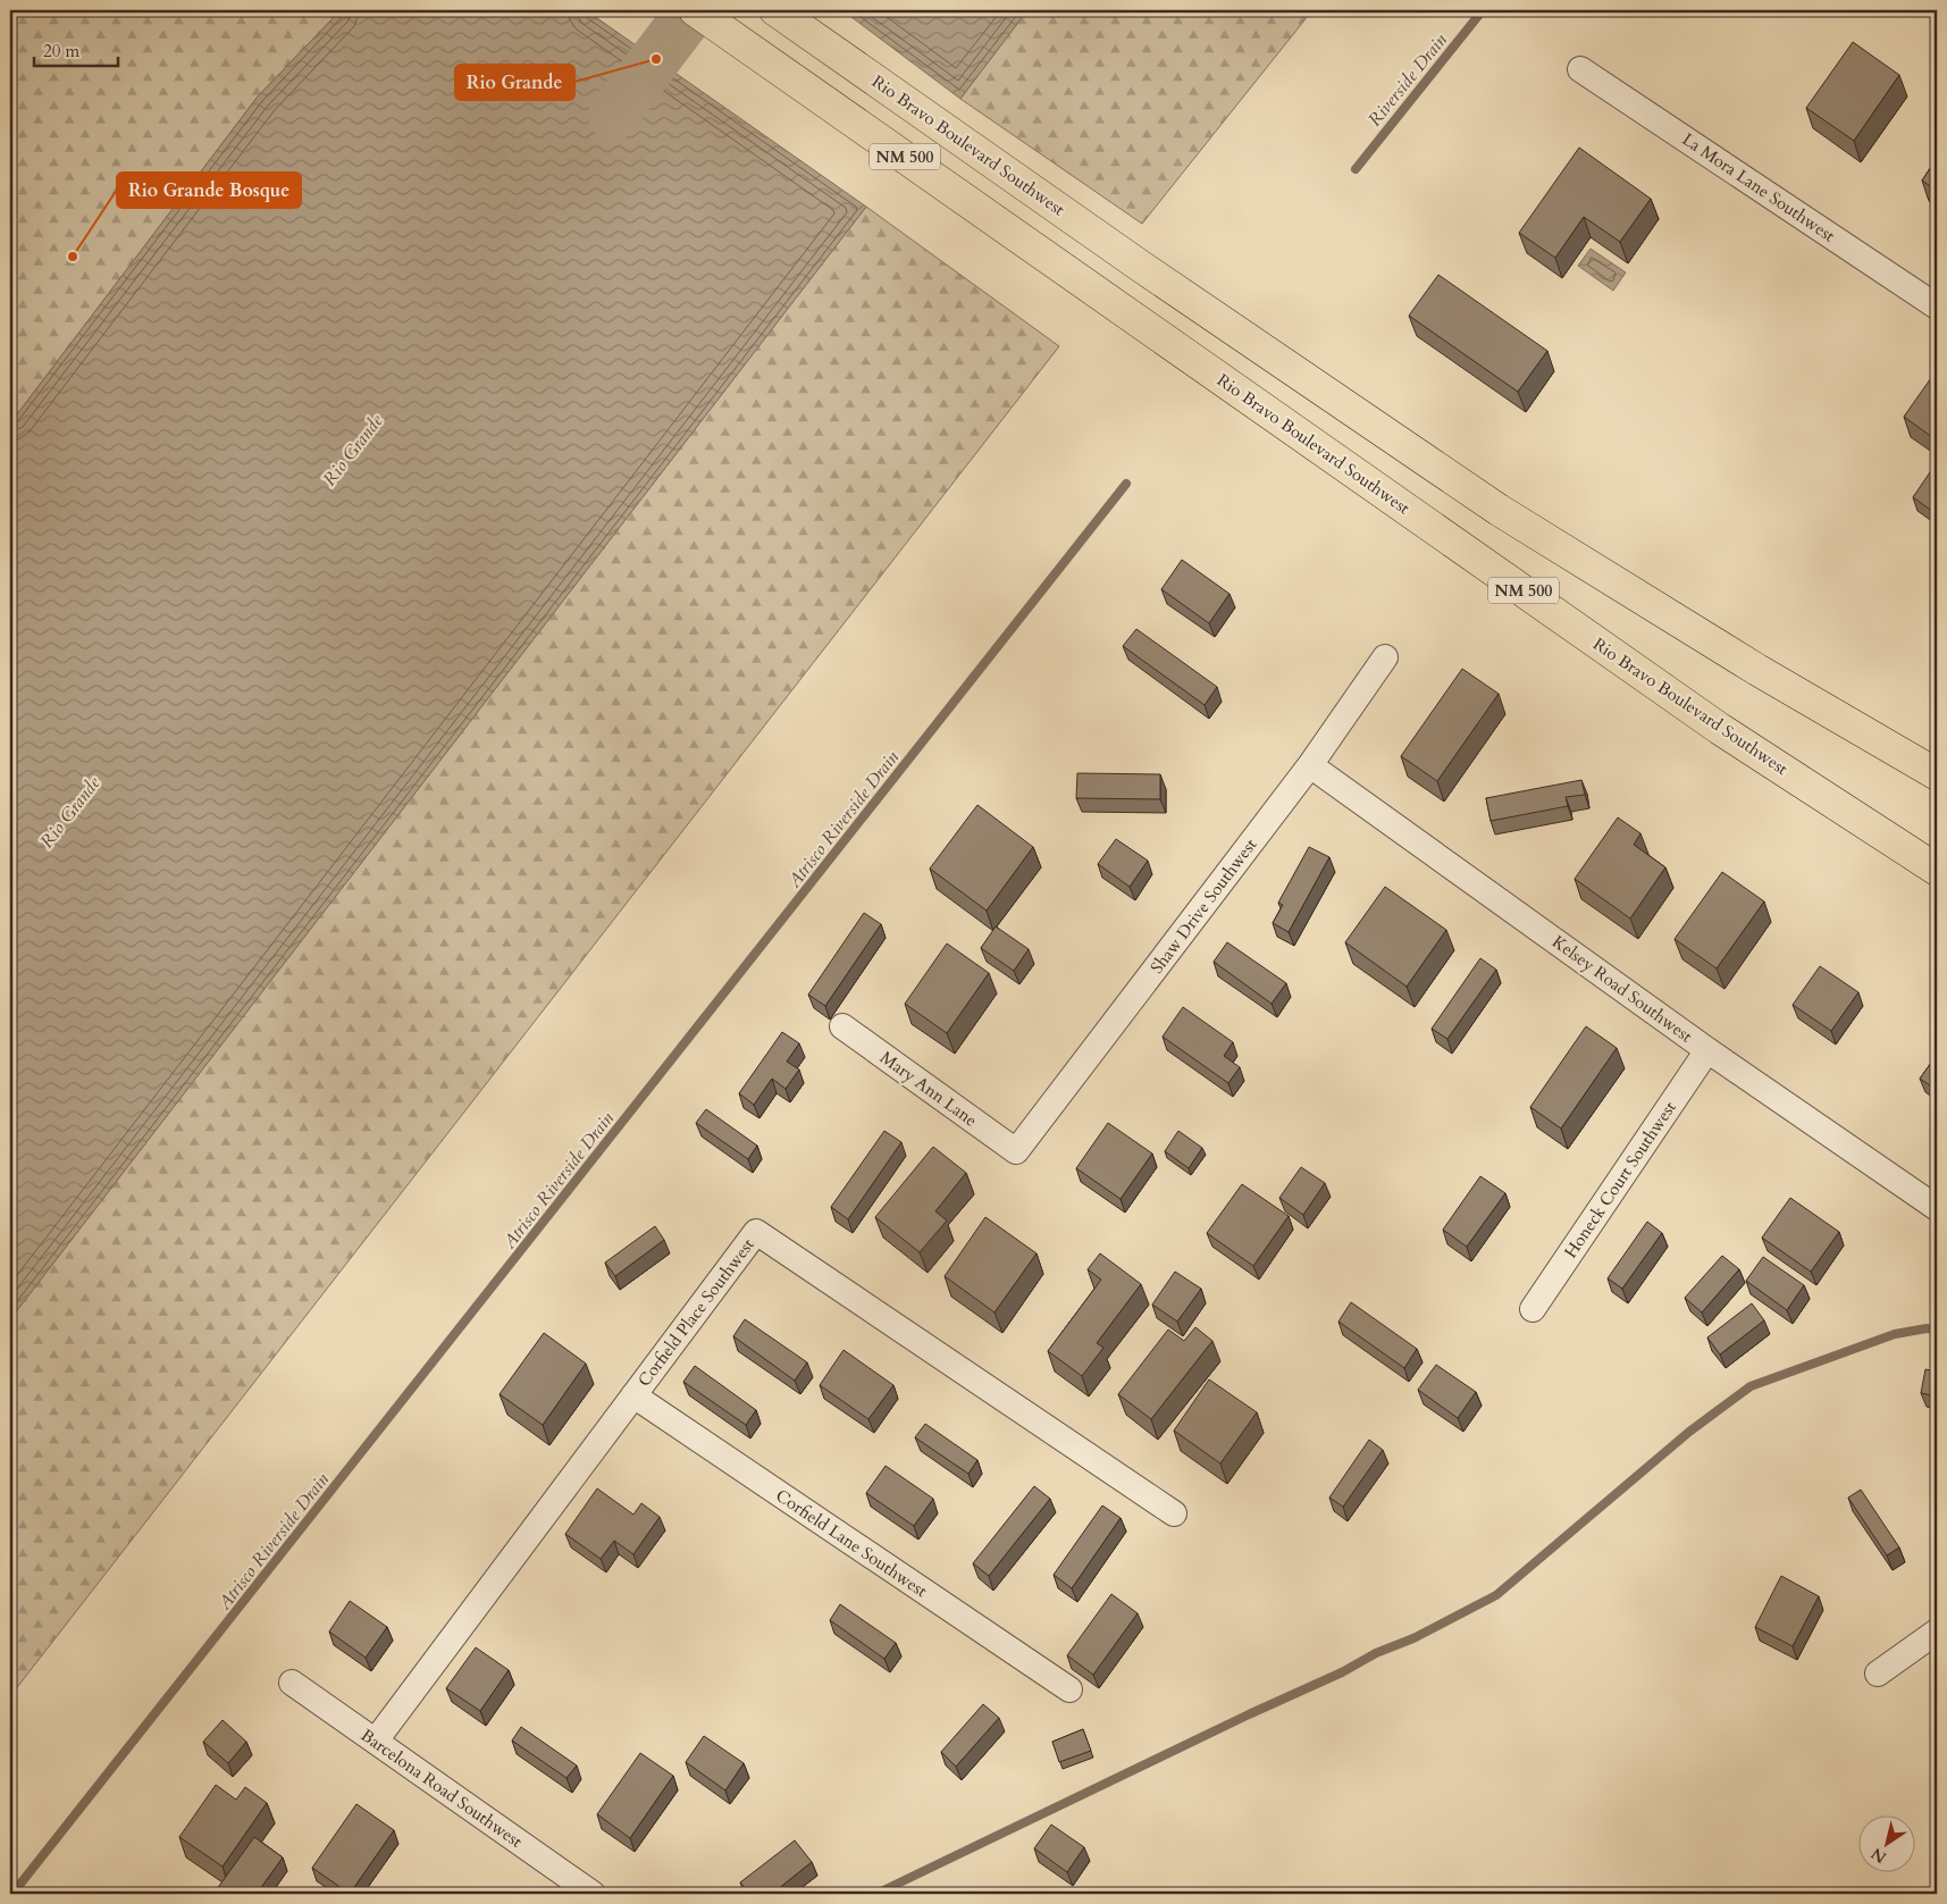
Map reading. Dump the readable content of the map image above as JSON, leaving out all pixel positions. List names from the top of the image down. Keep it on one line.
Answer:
{"streets":{"main road":["Rio Bravo Boulevard Southwest","NM 500"],"street":["La Mora Lane Southwest","Shaw Drive Southwest","Kelsey Road Southwest","Mary Ann Lane","Honeck Court Southwest","Corfield Place Southwest","Corfield Lane Southwest","Barcelona Road Southwest"]},"crossings":[["Shaw Drive Southwest","Kelsey Road Southwest"],["Shaw Drive Southwest","Mary Ann Lane"],["Kelsey Road Southwest","Honeck Court Southwest"],["Corfield Place Southwest","Corfield Lane Southwest"],["Corfield Place Southwest","Barcelona Road Southwest"]],"water":["Riverside Drain","Rio Grande","Atrisco Riverside Drain"],"places":["Rio Grande","Rio Grande Bosque"],"scale_bar":"20 m","north":"bottom left"}
